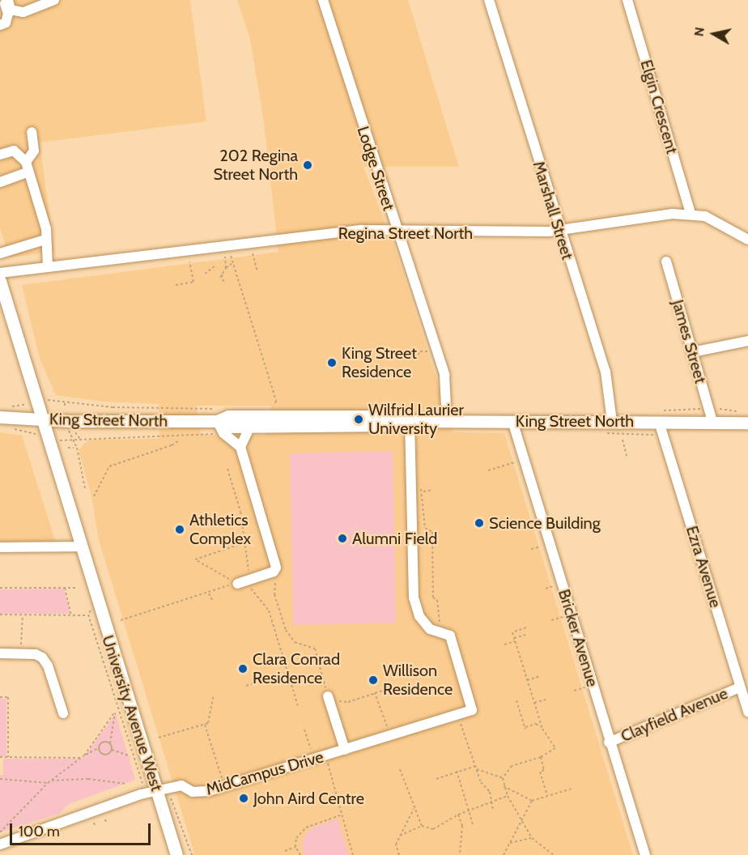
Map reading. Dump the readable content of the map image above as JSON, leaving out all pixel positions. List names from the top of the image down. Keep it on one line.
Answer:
{"streets":{"main road":["King Street North","University Avenue West"],"street":["Elgin Crescent","Lodge Street","Marshall Street","Regina Street North","James Street","Ezra Avenue","Bricker Avenue","Clayfield Avenue","MidCampus Drive"]},"crossings":[["Elgin Crescent","Regina Street North"],["Lodge Street","Regina Street North"],["Lodge Street","King Street North"],["Marshall Street","Regina Street North"],["Marshall Street","King Street North"],["James Street","King Street North"],["King Street North","Ezra Avenue"],["King Street North","Bricker Avenue"],["King Street North","University Avenue West"],["Ezra Avenue","Clayfield Avenue"],["Bricker Avenue","Clayfield Avenue"],["University Avenue West","MidCampus Drive"]],"places":["202 Regina Street North","King Street Residence","Wilfrid Laurier University","Science Building","Athletics Complex","Alumni Field","Clara Conrad Residence","Willison Residence","John Aird Centre"],"scale_bar":"100 m","north":"left"}
